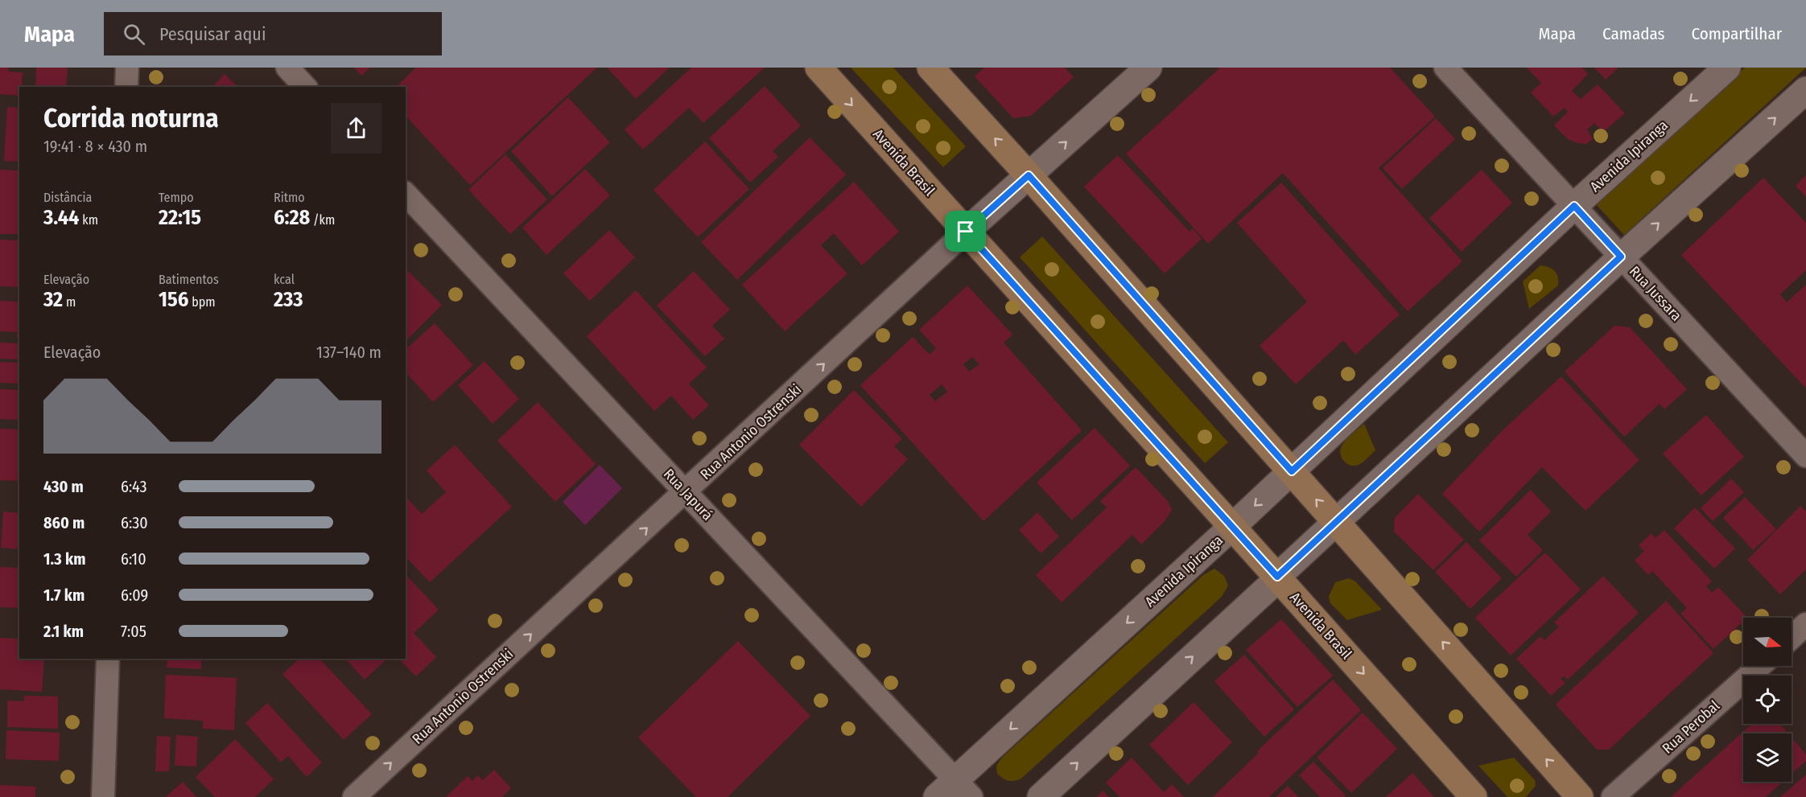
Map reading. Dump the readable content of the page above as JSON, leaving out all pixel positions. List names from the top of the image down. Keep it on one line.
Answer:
{"streets":{"main road":["Avenida Brasil"],"street":["Avenida Ipiranga","Rua Jussara","Rua Antonio Ostrenski","Rua Japurá","Rua Perobal"]},"crossings":[["Avenida Ipiranga","Avenida Brasil"],["Avenida Ipiranga","Rua Jussara"],["Avenida Ipiranga","Rua Japurá"],["Avenida Brasil","Rua Antonio Ostrenski"],["Rua Antonio Ostrenski","Rua Japurá"]],"one_way":["Rua Antonio Ostrenski"],"north":"right","page":{"header":"Mapa","search":"Pesquisar aqui","nav":["Mapa","Camadas","Compartilhar"],"heading":["Corrida noturna","19:41 · 8 × 430 m"],"stats":[["Distância","3.44 km"],["Tempo","22:15"],["Ritmo","6:28 /km"],["Elevação","32 m"],["Batimentos","156 bpm"],["kcal","233"]],"chart":["Elevação","137–140 m"],"list":[{"name":"430 m","note":"6:43"},{"name":"860 m","note":"6:30"},{"name":"1.3 km","note":"6:10"},{"name":"1.7 km","note":"6:09"},{"name":"2.1 km","note":"7:05"}]}}
